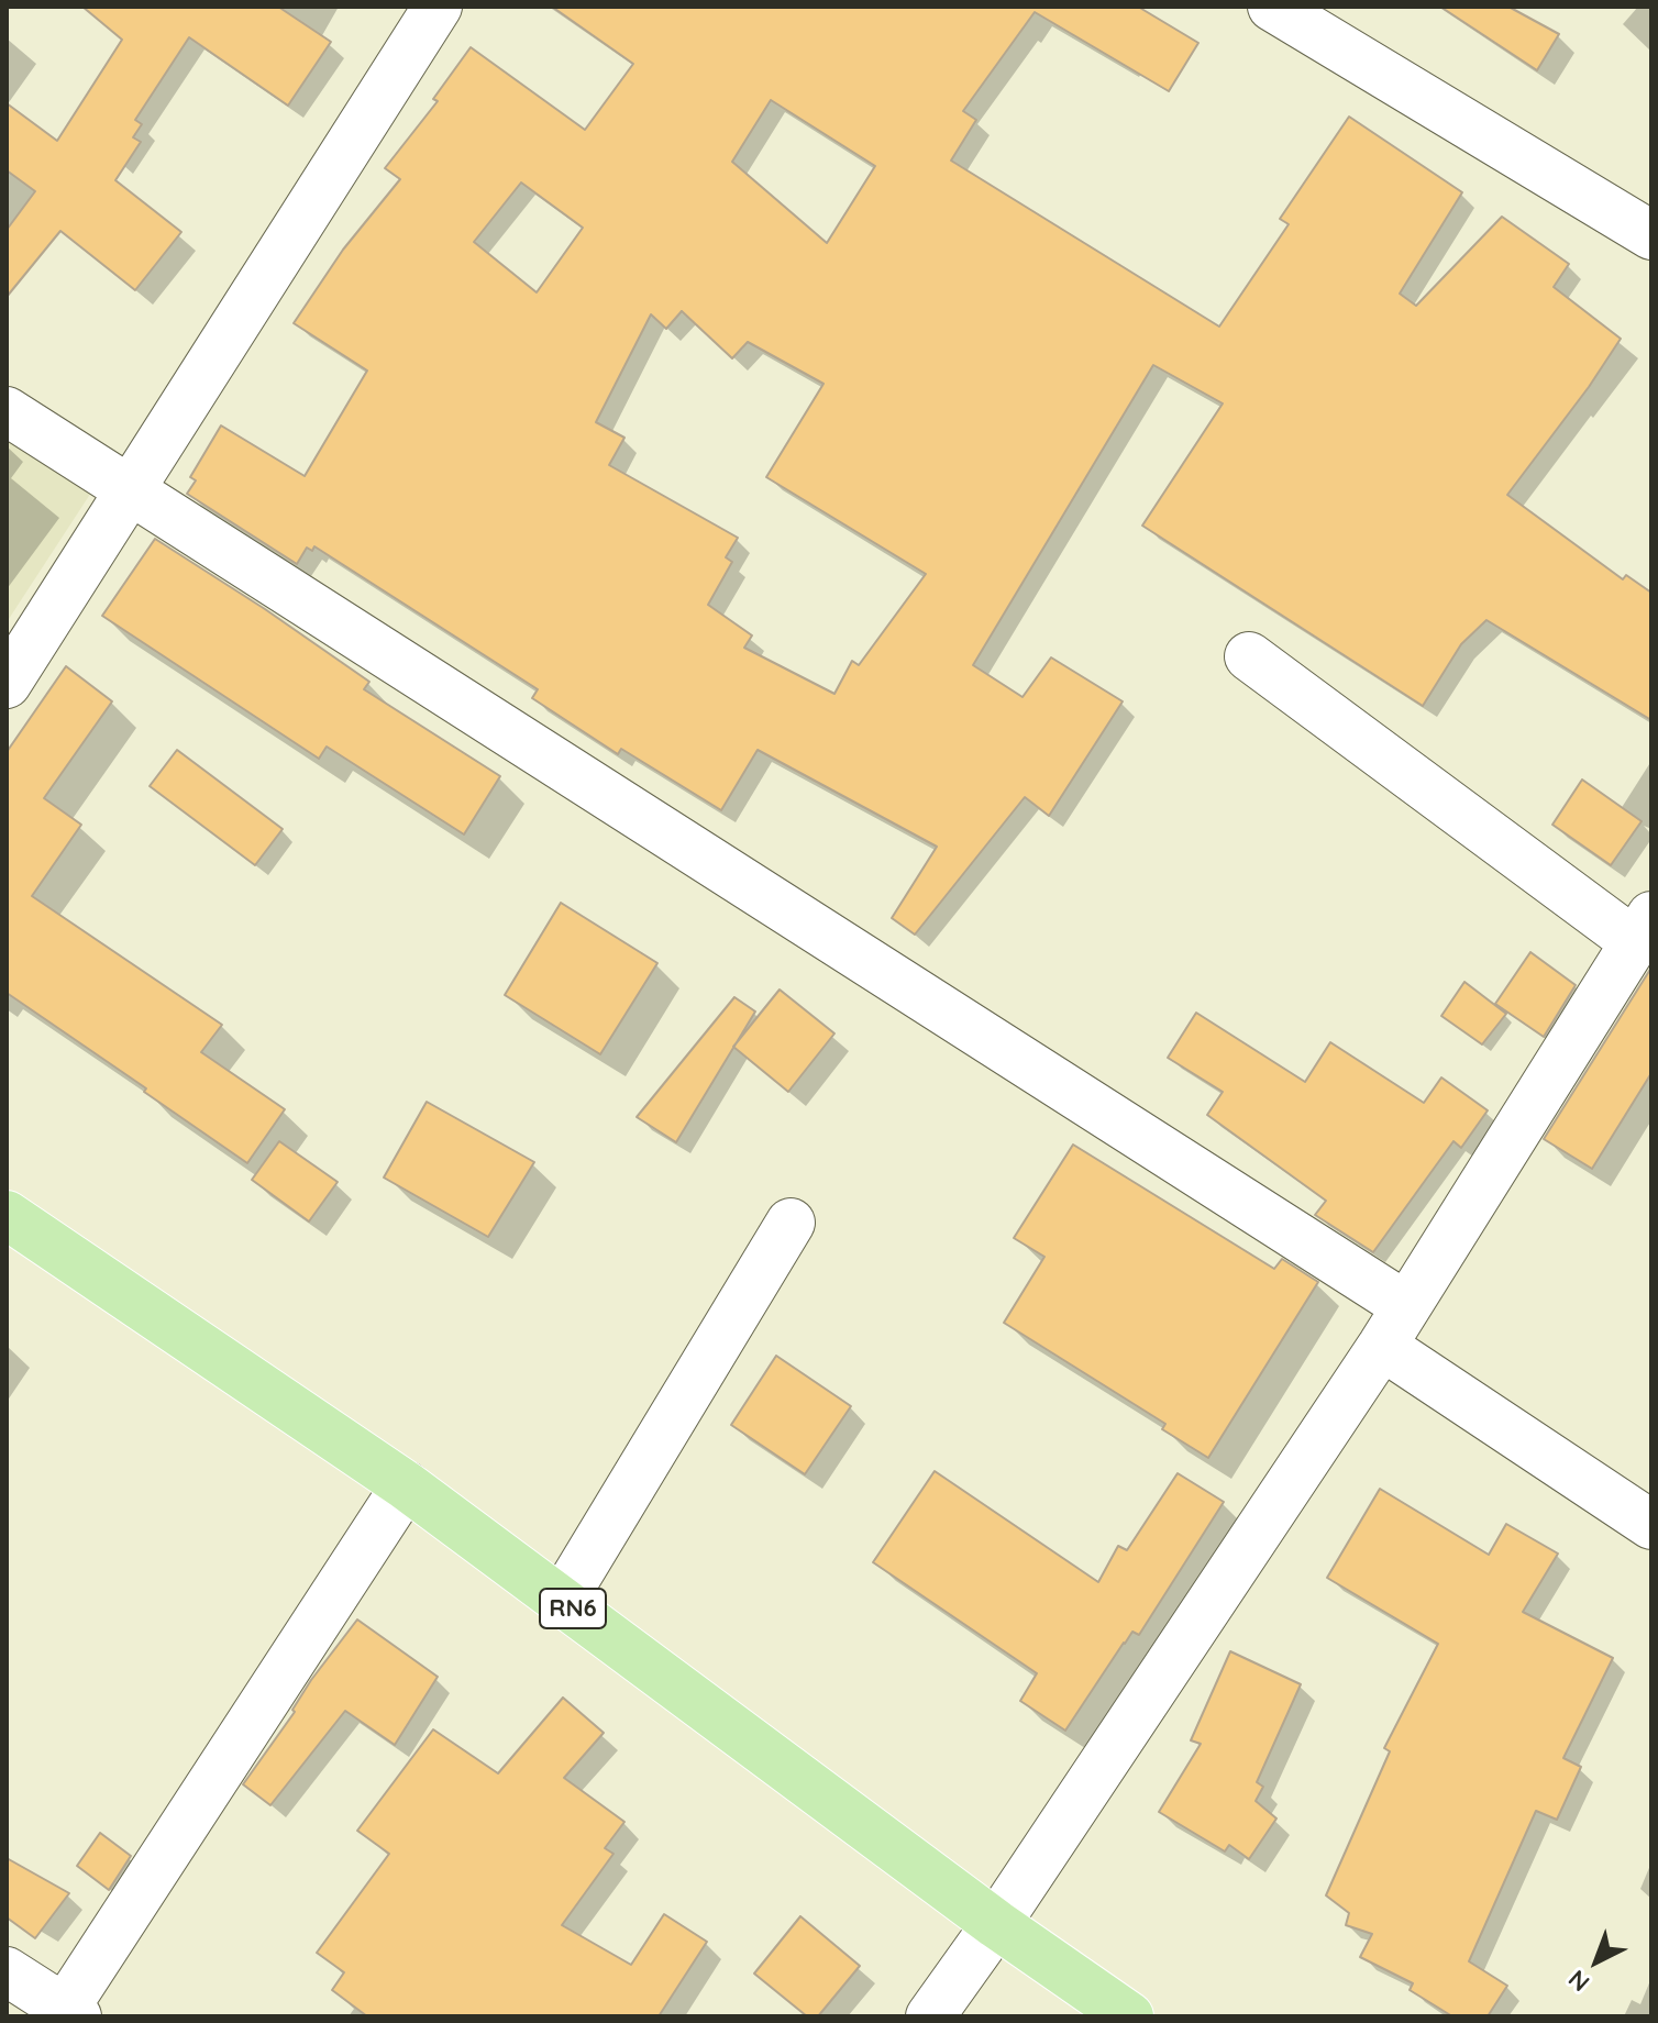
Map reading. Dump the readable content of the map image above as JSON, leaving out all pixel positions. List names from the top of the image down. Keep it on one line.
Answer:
{"streets":{"main road":["RN6"]},"north":"bottom left"}
